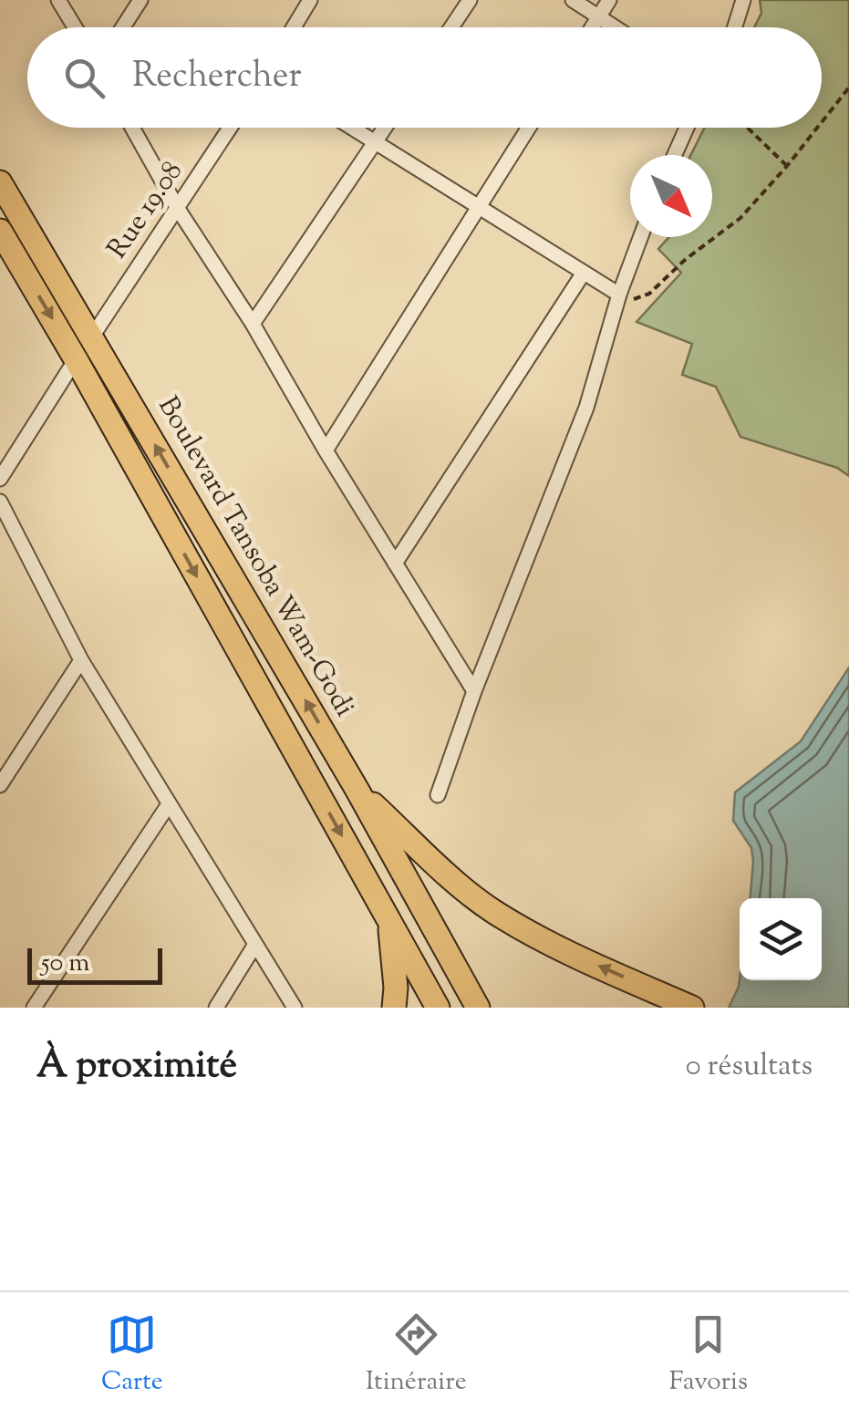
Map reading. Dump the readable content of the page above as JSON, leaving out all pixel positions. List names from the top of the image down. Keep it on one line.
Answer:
{"streets":{"main road":["Boulevard Tansoba Wam-Godi"],"street":["Rue 19.08"]},"crossings":[["Rue 19.08","Boulevard Tansoba Wam-Godi"]],"scale_bar":"50 m","north":"bottom right","page":{"search":"Rechercher","scale":"50 m","heading":["À proximité","0 résultats"],"nav":["Carte","Itinéraire","Favoris"]}}
